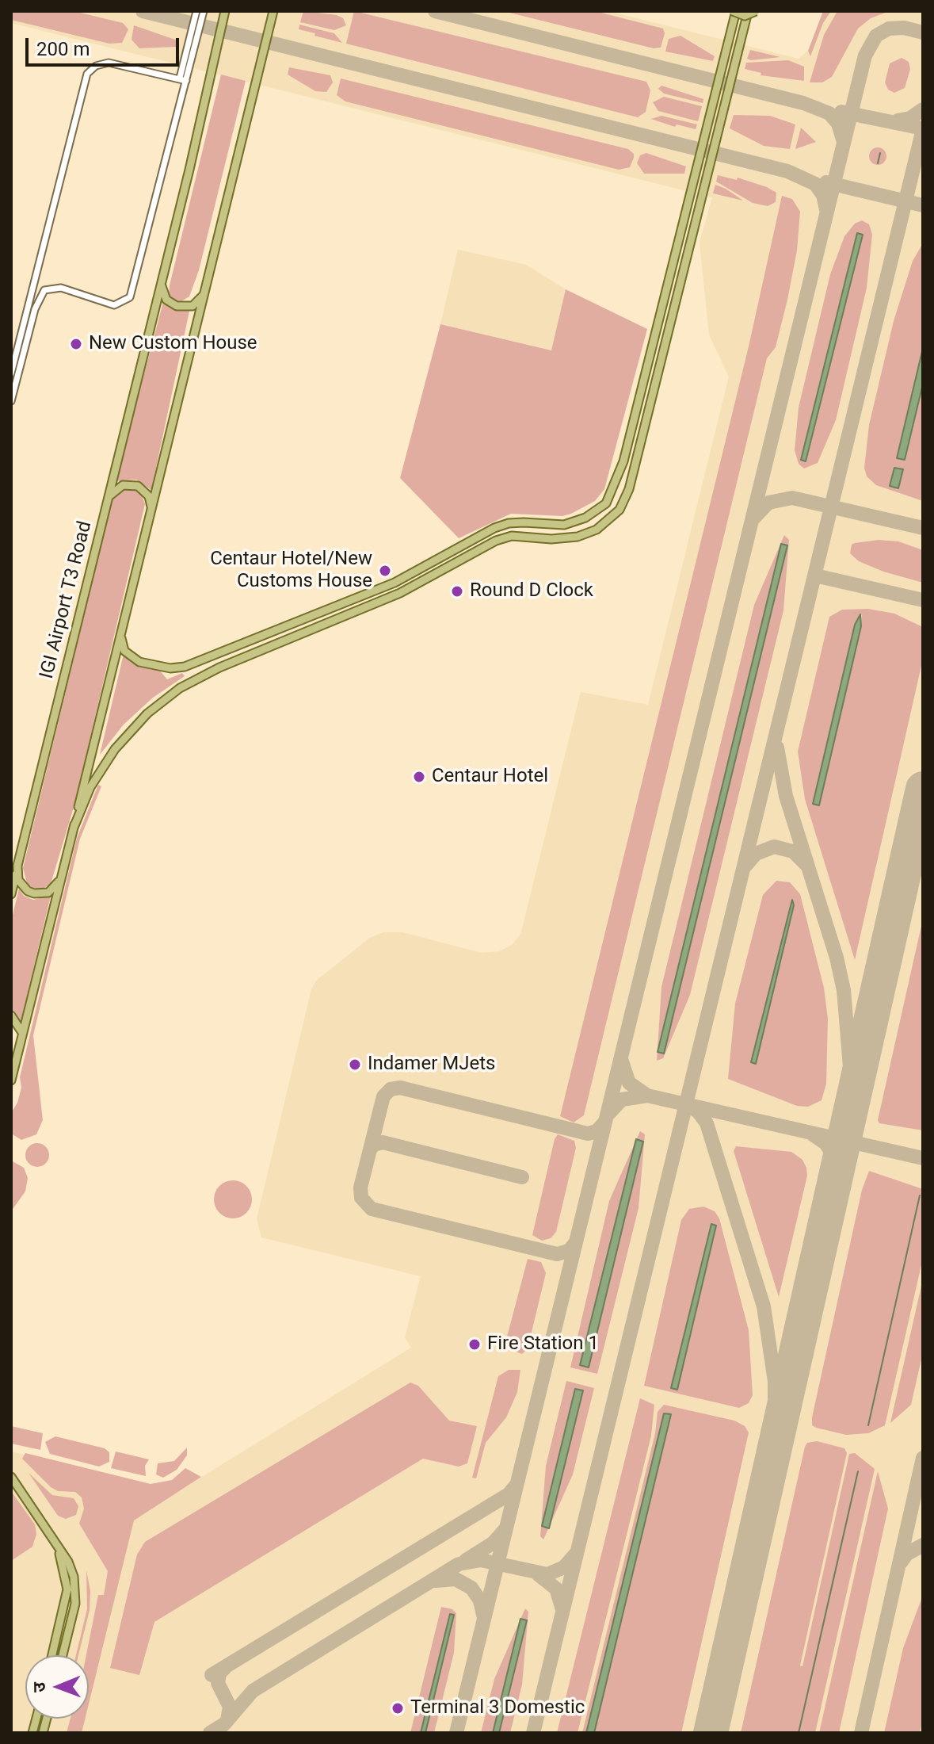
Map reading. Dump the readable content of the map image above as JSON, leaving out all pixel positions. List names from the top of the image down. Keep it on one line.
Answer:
{"streets":{"main road":["IGI Airport T3 Road"]},"places":["New Custom House","Centaur Hotel/New Customs House","Round D Clock","Centaur Hotel","Indamer MJets","Fire Station 1","Terminal 3 Domestic"],"scale_bar":"200 m","north":"left"}
